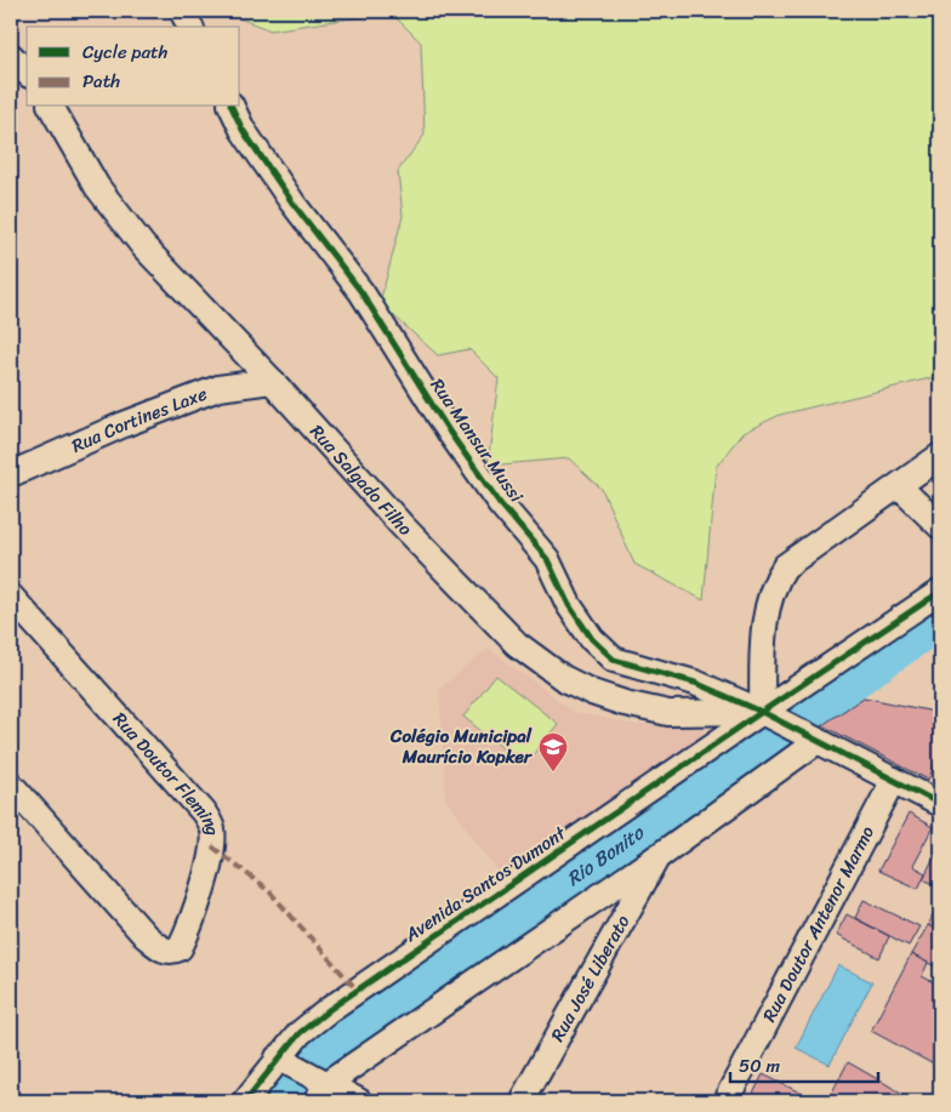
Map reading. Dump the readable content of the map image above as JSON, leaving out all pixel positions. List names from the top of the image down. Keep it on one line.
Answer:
{"streets":{"street":["Rua Cortines Laxe","Rua Mansur Mussi","Rua Salgado Filho","Rua Doutor Fleming","Avenida Santos Dumont","Rua Doutor Antenor Marmo","Rua José Liberato"]},"crossings":[["Rua Cortines Laxe","Rua Salgado Filho"],["Rua Mansur Mussi","Rua Salgado Filho"],["Rua Mansur Mussi","Avenida Santos Dumont"],["Rua Mansur Mussi","Rua Doutor Antenor Marmo"],["Rua Salgado Filho","Avenida Santos Dumont"]],"water":["Rio Bonito"],"places":{"school or university":["Colégio Municipal Maurício Kopker"]},"legend":["Cycle path","Path"],"scale_bar":"50 m"}
